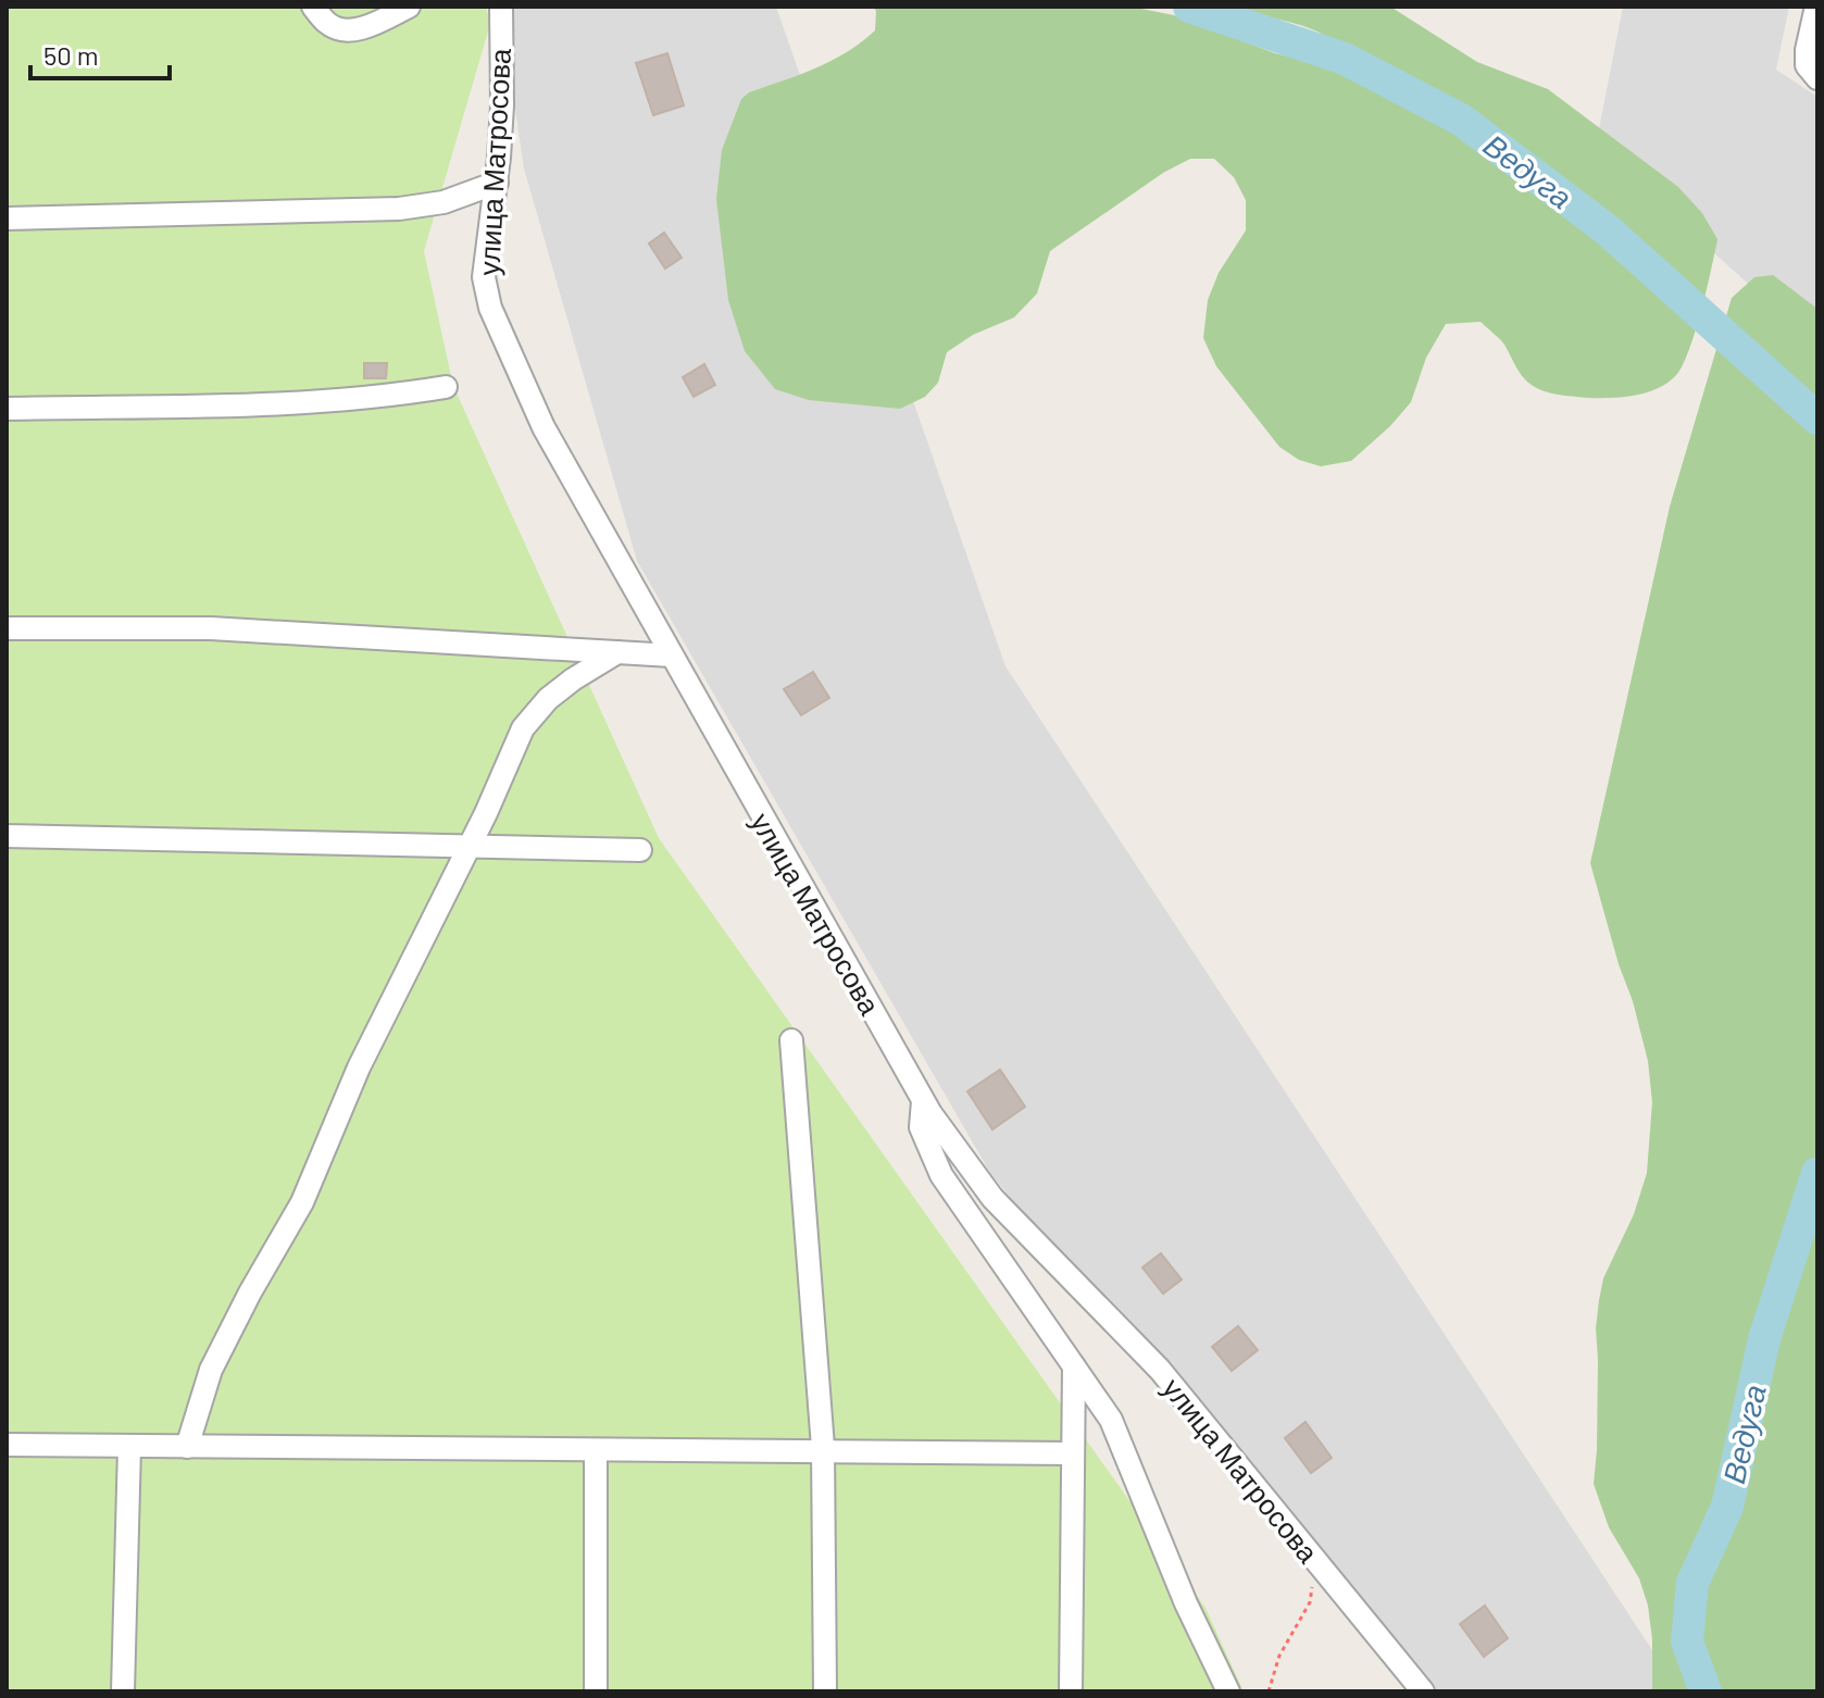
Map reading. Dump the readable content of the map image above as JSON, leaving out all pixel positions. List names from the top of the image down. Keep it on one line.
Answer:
{"streets":{"street":["улица Матросова"]},"water":["Ведуга"],"scale_bar":"50 m"}
